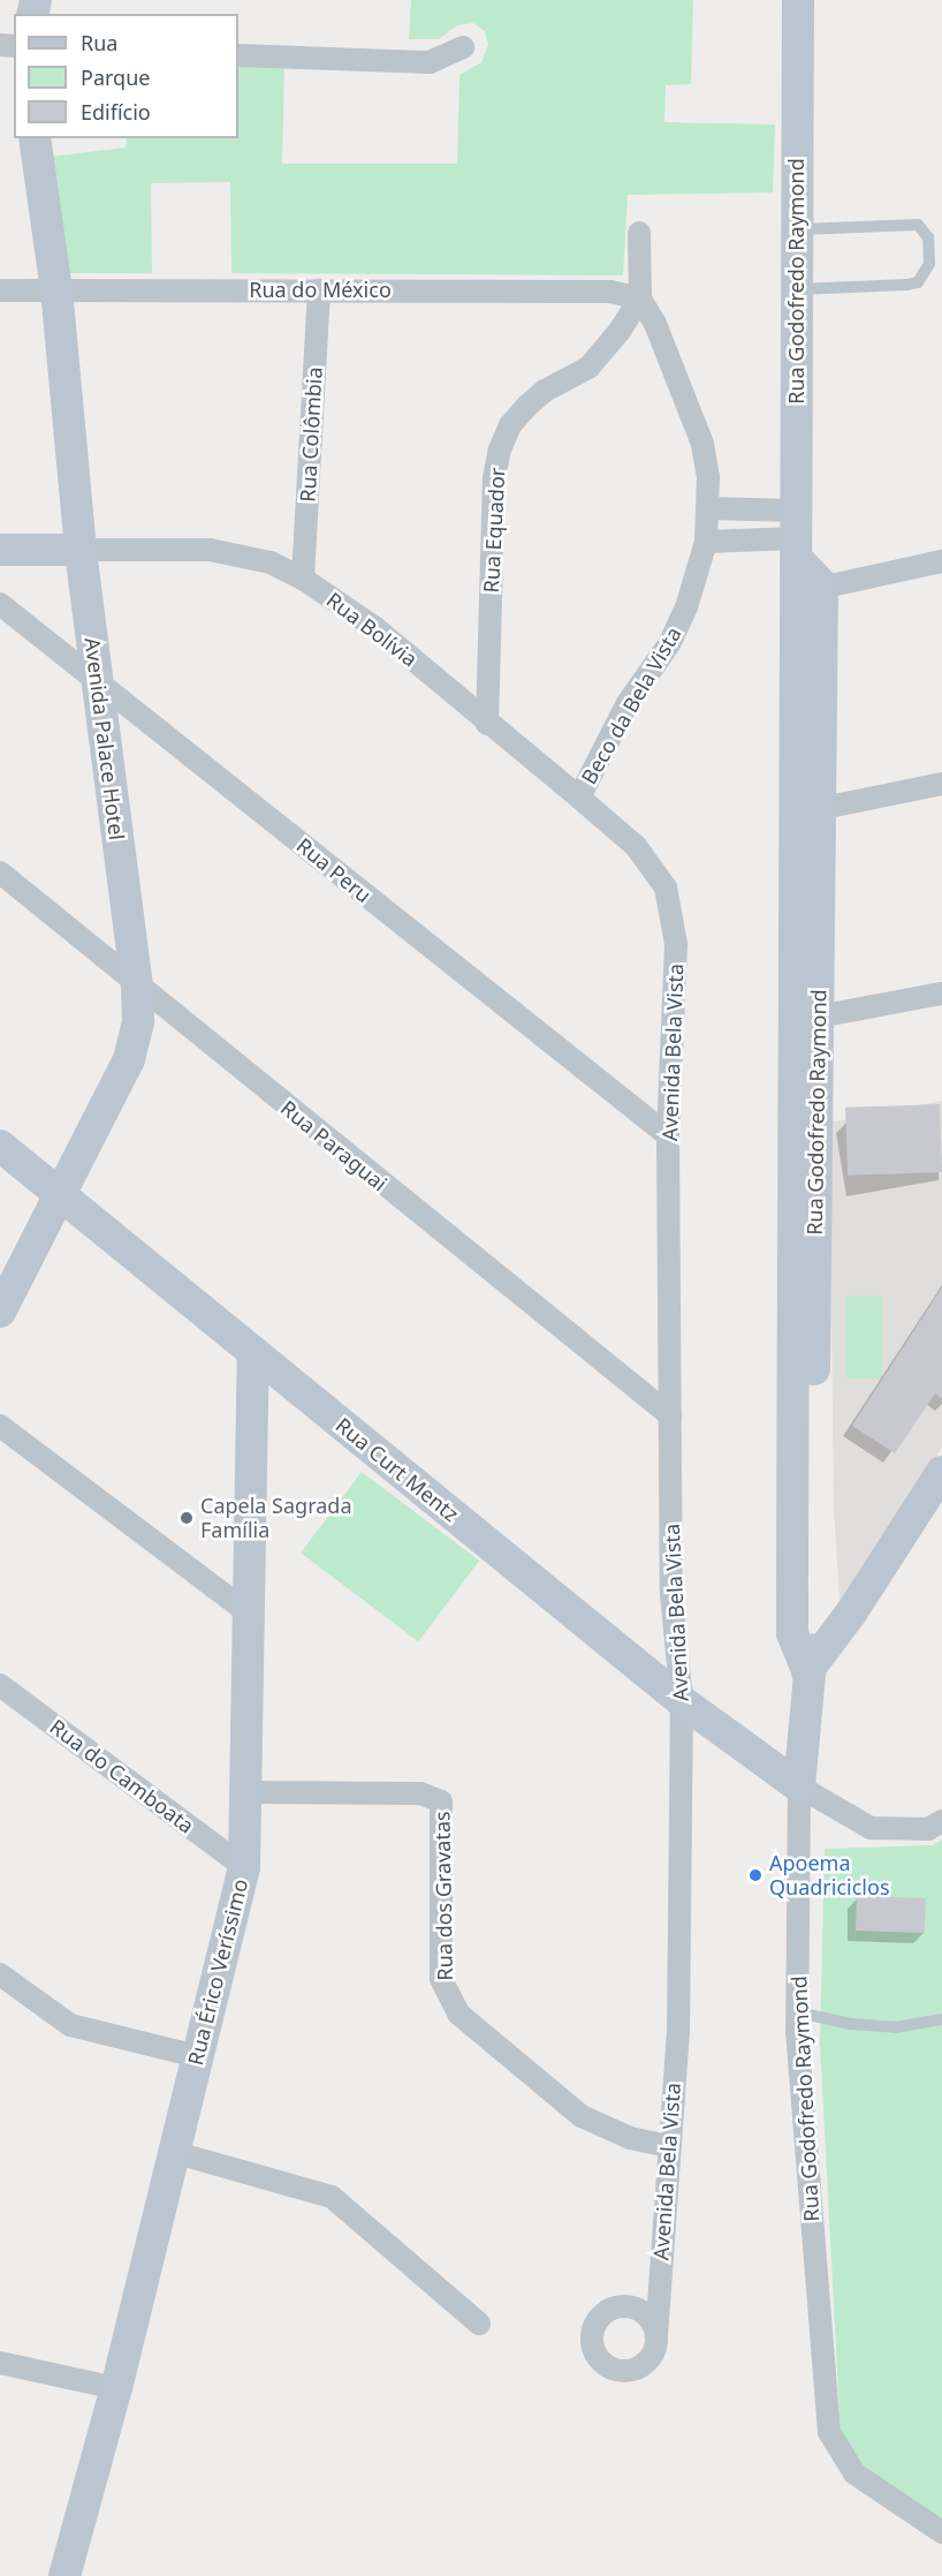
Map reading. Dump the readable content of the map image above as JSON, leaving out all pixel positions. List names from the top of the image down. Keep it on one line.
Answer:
{"streets":{"main road":["Rua Godofredo Raymond","Rua Bolívia","Avenida Palace Hotel","Rua Curt Mentz","Rua Érico Veríssimo"],"street":["Rua do México","Rua Colômbia","Rua Equador","Beco da Bela Vista","Rua Peru","Avenida Bela Vista","Rua Paraguai","Rua do Camboata","Rua dos Gravatas"]},"crossings":[["Rua Godofredo Raymond","Rua Curt Mentz"],["Rua do México","Rua Colômbia"],["Rua do México","Rua Equador"],["Rua do México","Beco da Bela Vista"],["Rua do México","Avenida Palace Hotel"],["Rua Colômbia","Rua Bolívia"],["Rua Equador","Rua Bolívia"],["Rua Equador","Beco da Bela Vista"],["Rua Bolívia","Beco da Bela Vista"],["Rua Bolívia","Avenida Palace Hotel"],["Rua Bolívia","Avenida Bela Vista"],["Avenida Palace Hotel","Rua Peru"],["Avenida Palace Hotel","Rua Paraguai"],["Avenida Palace Hotel","Rua Curt Mentz"],["Rua Peru","Avenida Bela Vista"],["Avenida Bela Vista","Rua Paraguai"],["Avenida Bela Vista","Rua Curt Mentz"],["Avenida Bela Vista","Rua dos Gravatas"],["Rua Curt Mentz","Rua Érico Veríssimo"],["Rua do Camboata","Rua Érico Veríssimo"],["Rua dos Gravatas","Rua Érico Veríssimo"]],"places":["Capela Sagrada Família","Apoema Quadriciclos"],"legend":["Rua","Parque","Edifício"]}
